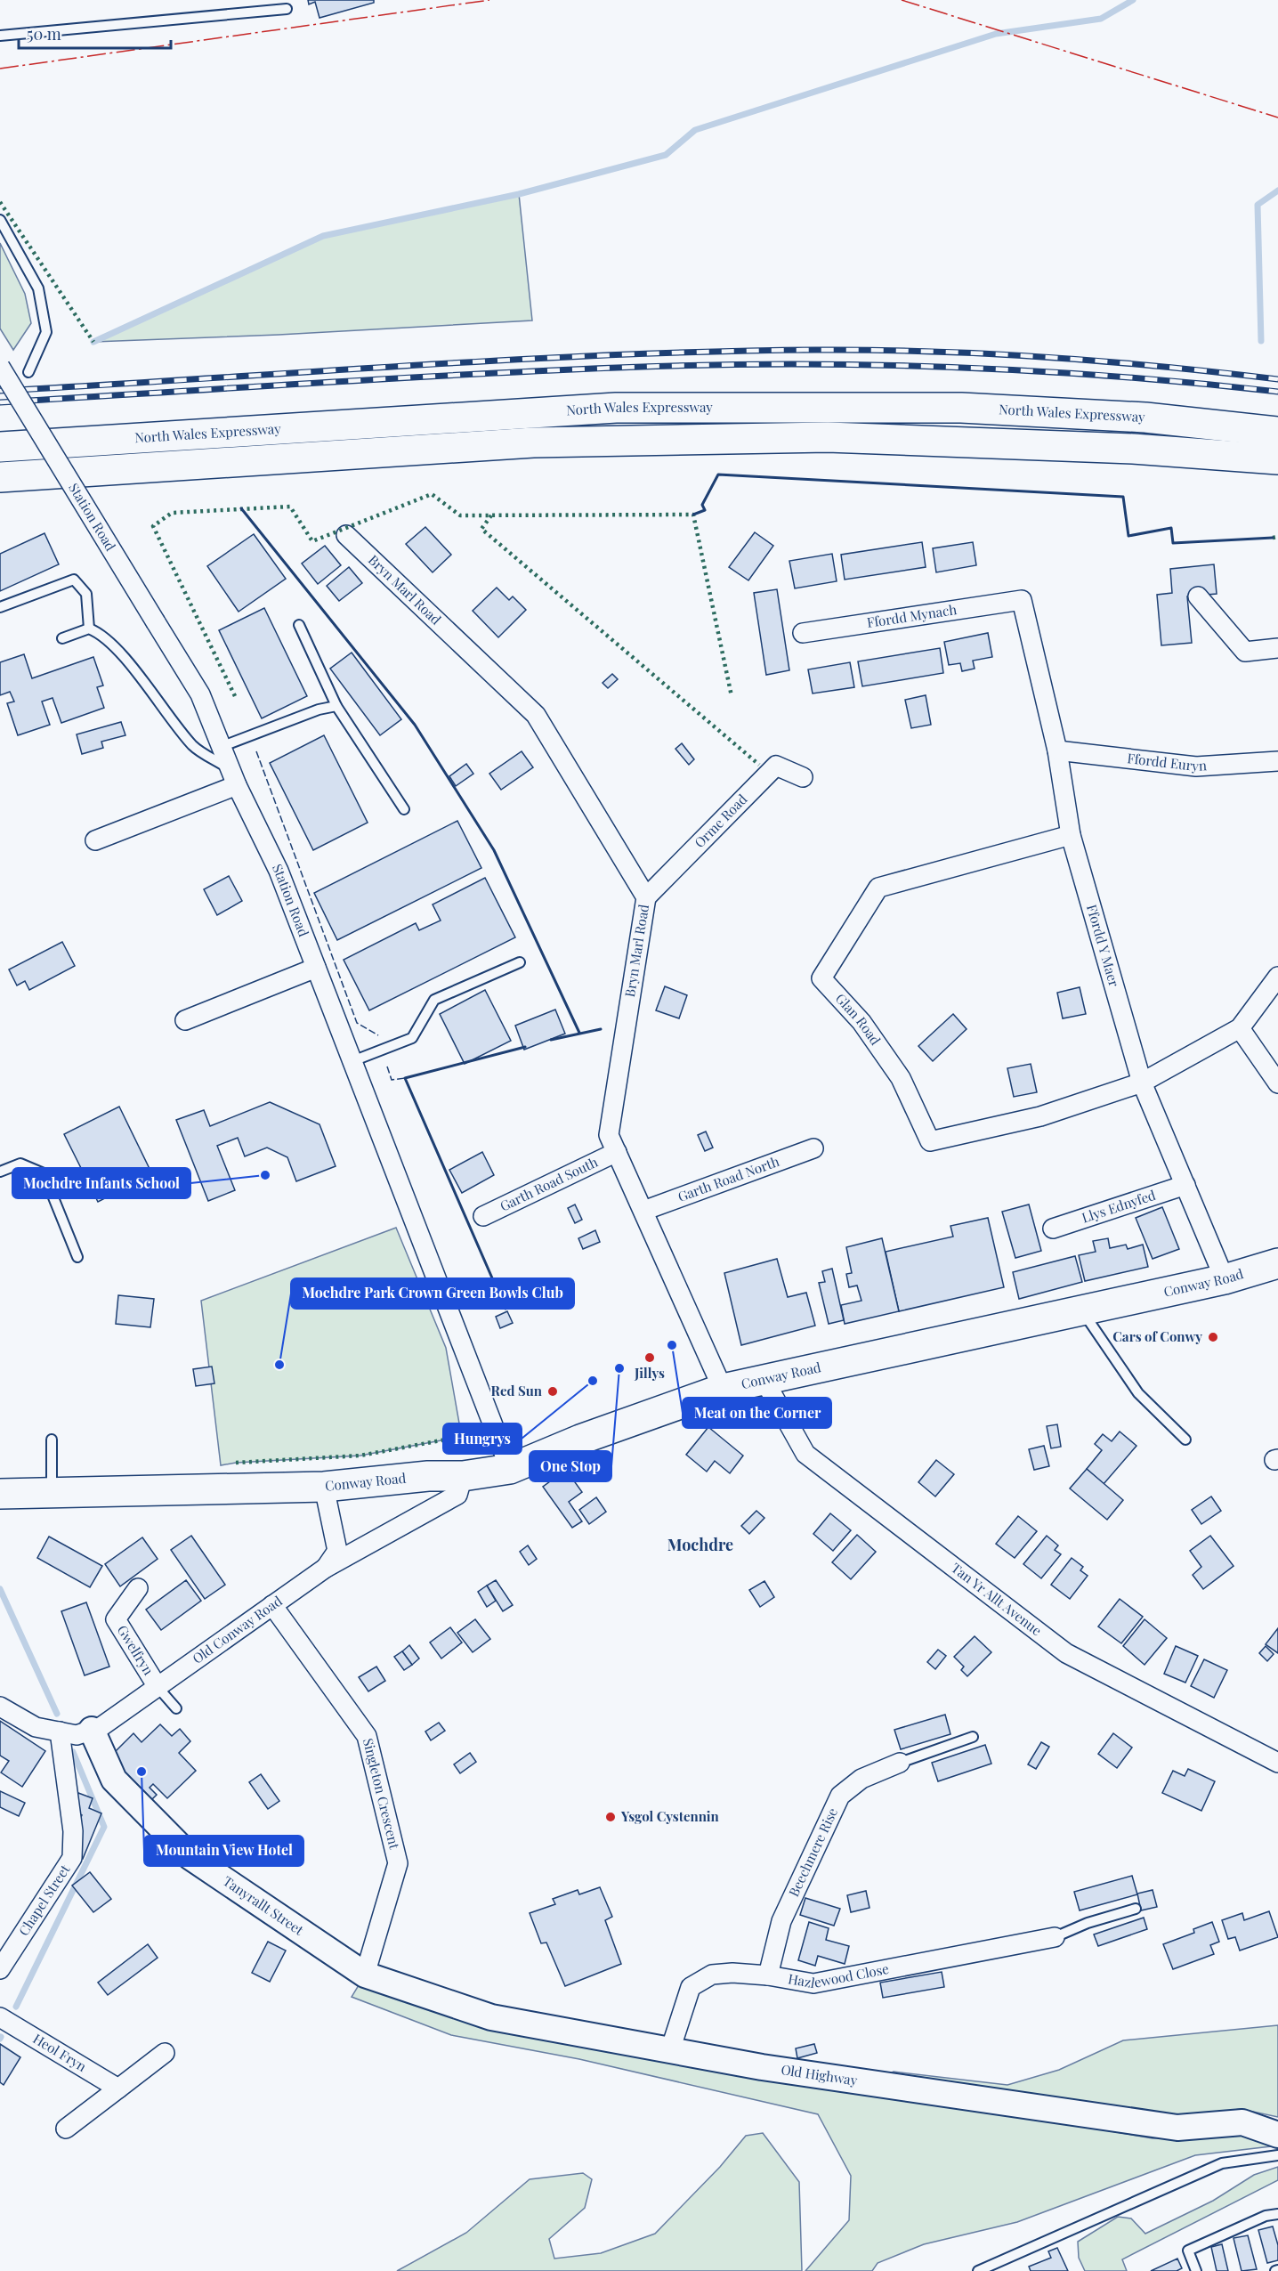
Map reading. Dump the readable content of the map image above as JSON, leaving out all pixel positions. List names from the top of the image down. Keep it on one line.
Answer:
{"streets":{"main road":["North Wales Expressway","Conway Road"],"street":["Station Road","Bryn Marl Road","Ffordd Mynach","Ffordd Euryn","Orme Road","Ffordd Y Maer","Glan Road","Garth Road North","Garth Road South","Llys Ednyfed","Tan Yr Allt Avenue","Old Conway Road","Gwelfryn","Singleton Crescent","Beechmere Rise","Chapel Street","Tanyrallt Street","Hazlewood Close","Heol Fryn","Old Highway"]},"crossings":[["Station Road","Conway Road"],["Bryn Marl Road","Orme Road"],["Bryn Marl Road","Garth Road North"],["Bryn Marl Road","Garth Road South"],["Bryn Marl Road","Conway Road"],["Ffordd Mynach","Ffordd Y Maer"],["Ffordd Euryn","Ffordd Y Maer"],["Ffordd Y Maer","Glan Road"],["Ffordd Y Maer","Llys Ednyfed"],["Ffordd Y Maer","Conway Road"],["Conway Road","Tan Yr Allt Avenue"],["Conway Road","Old Conway Road"],["Old Conway Road","Gwelfryn"],["Old Conway Road","Singleton Crescent"],["Old Conway Road","Chapel Street"],["Old Conway Road","Tanyrallt Street"],["Singleton Crescent","Tanyrallt Street"],["Singleton Crescent","Old Highway"],["Beechmere Rise","Hazlewood Close"],["Tanyrallt Street","Old Highway"],["Hazlewood Close","Old Highway"]],"districts":["Mochdre"],"places":["Mochdre Infants School","Cars of Conwy","Meat on the Corner","Jillys","Mochdre Park Crown Green Bowls Club","One Stop","Hungrys","Red Sun","Mountain View Hotel","Ysgol Cystennin"],"scale_bar":"50 m"}
